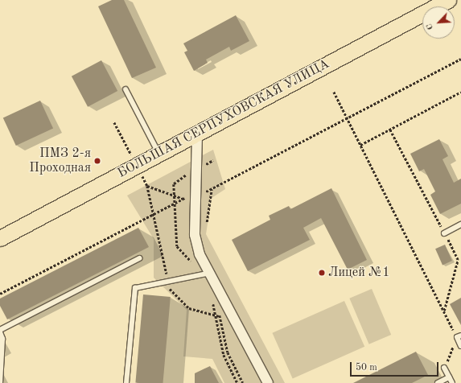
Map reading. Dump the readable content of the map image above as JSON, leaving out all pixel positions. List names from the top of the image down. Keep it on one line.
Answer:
{"streets":{"main road":["БОЛЬШАЯ СЕРПУХОВСКАЯ УЛИЦА"]},"places":["ПМЗ 2-я Проходная","Лицей №1"],"scale_bar":"50 m","north":"bottom left"}
